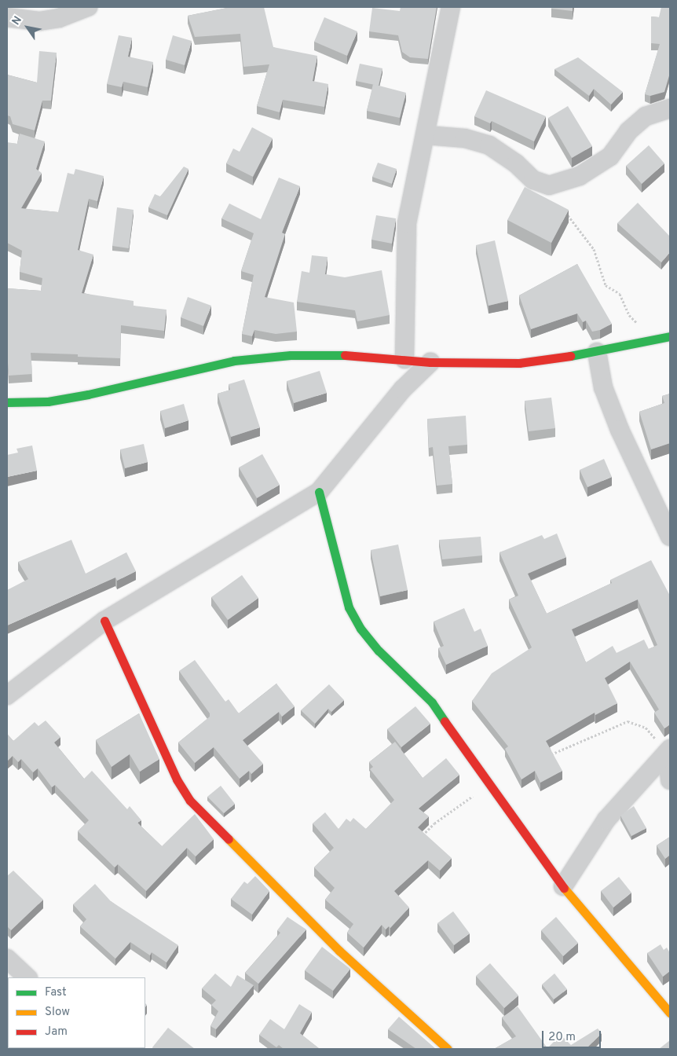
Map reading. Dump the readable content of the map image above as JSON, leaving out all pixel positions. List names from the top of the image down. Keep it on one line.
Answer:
{"legend":["Fast","Slow","Jam"],"scale_bar":"20 m","north":"top left"}
